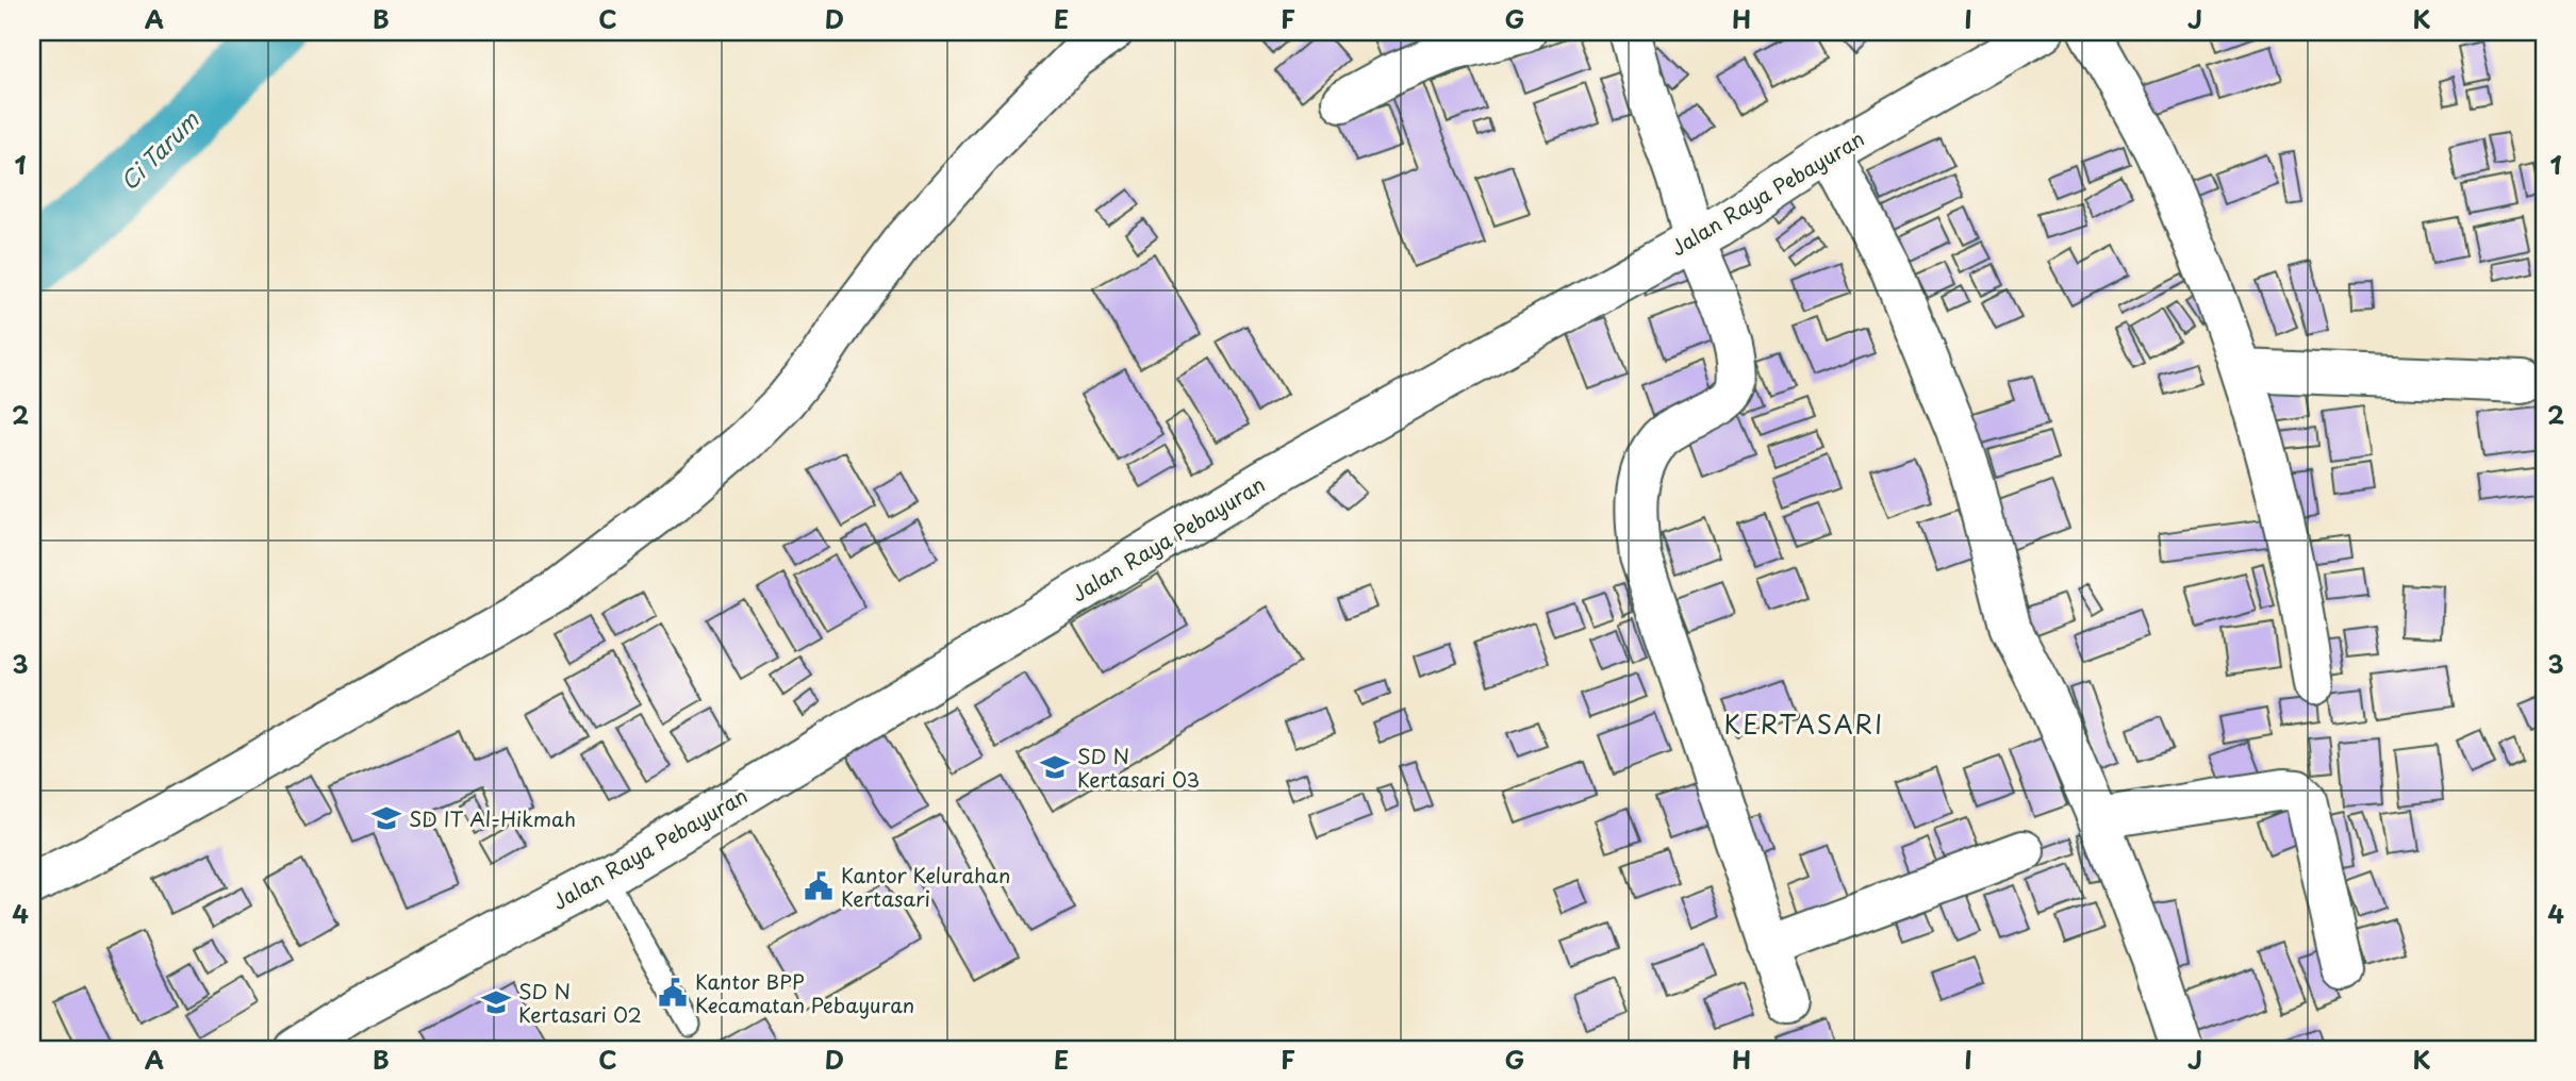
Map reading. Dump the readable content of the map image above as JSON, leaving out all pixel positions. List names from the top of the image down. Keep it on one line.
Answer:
{"streets":{"street":["Jalan Raya Pebayuran"]},"districts":["KERTASARI"],"water":["Ci Tarum"],"places":{"school or university":["SD N Kertasari 03","SD IT Al-Hikmah","SD N Kertasari 02"],"public building":["Kantor Kelurahan Kertasari","Kantor BPP Kecamatan Pebayuran"]},"grid":{"columns":["A","B","C","D","E","F","G","H","I","J","K"],"rows":["1","2","3","4"]}}
